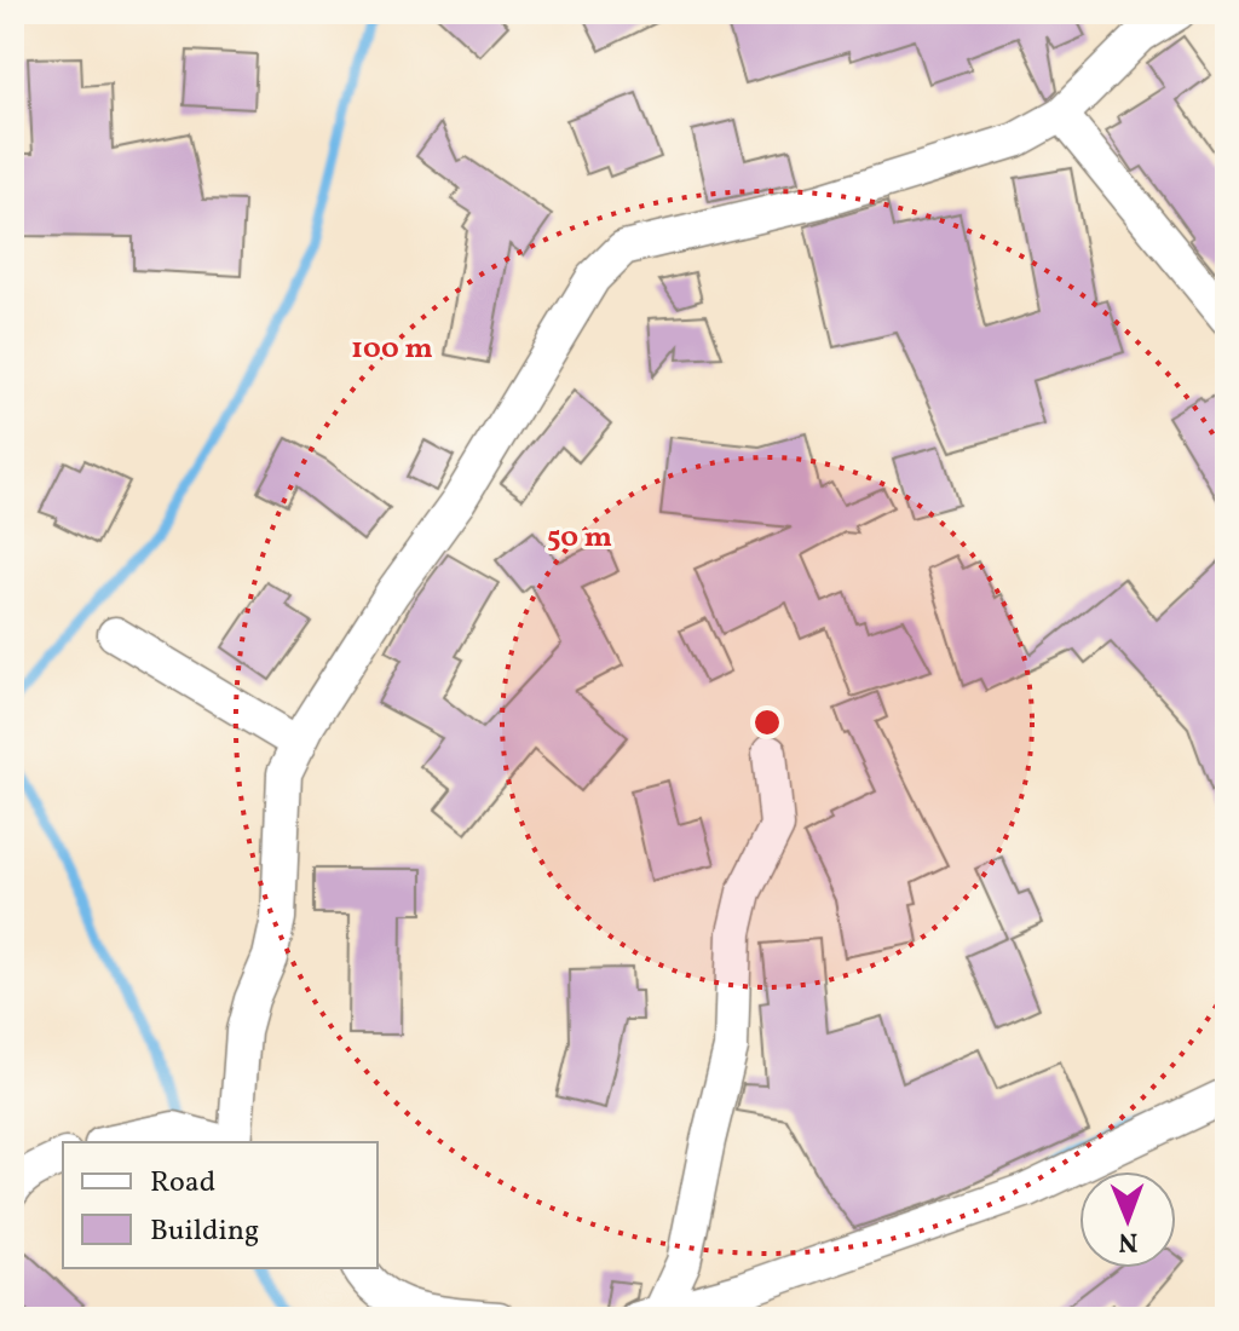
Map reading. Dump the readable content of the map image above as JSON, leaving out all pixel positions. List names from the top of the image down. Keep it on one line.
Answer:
{"legend":["Road","Building"],"north":"bottom","rings":["100 m","50 m"]}
